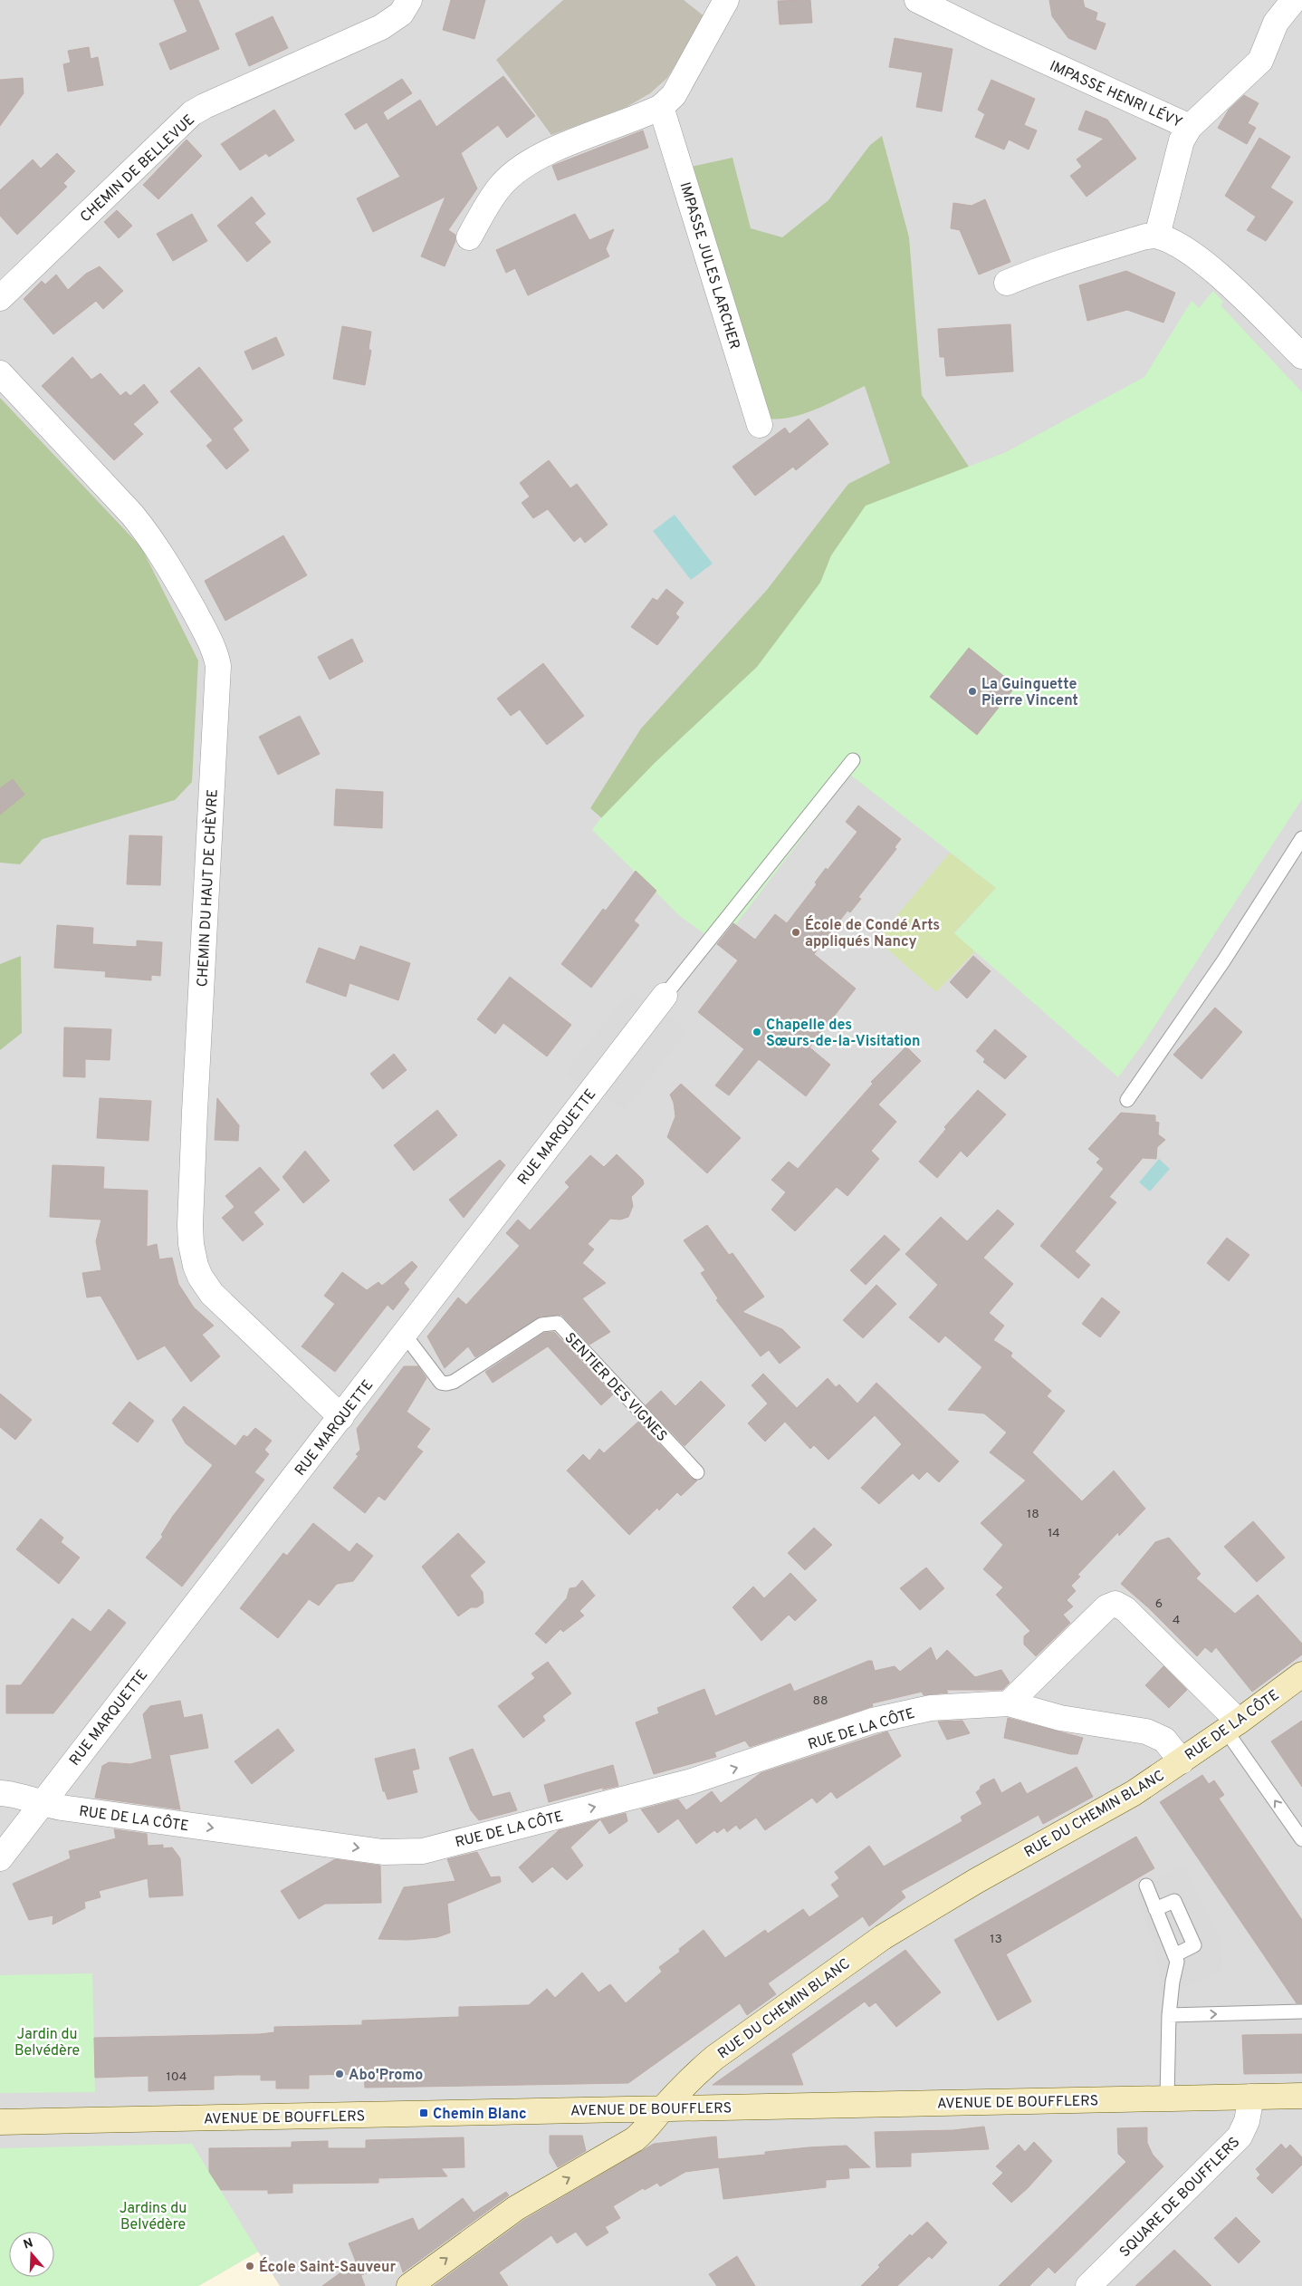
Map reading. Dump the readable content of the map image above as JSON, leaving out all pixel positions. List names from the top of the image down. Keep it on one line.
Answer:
{"streets":{"street":["IMPASSE HENRI LÉVY","CHEMIN DE BELLEVUE","IMPASSE JULES LARCHER","CHEMIN DU HAUT DE CHÈVRE","RUE MARQUETTE","RUE DE LA CÔTE","RUE DU CHEMIN BLANC","AVENUE DE BOUFFLERS","SQUARE DE BOUFFLERS"],"lane":["SENTIER DES VIGNES"]},"crossings":[["CHEMIN DU HAUT DE CHÈVRE","RUE MARQUETTE"],["RUE MARQUETTE","SENTIER DES VIGNES"],["RUE MARQUETTE","RUE DE LA CÔTE"],["RUE DE LA CÔTE","RUE DU CHEMIN BLANC"],["RUE DU CHEMIN BLANC","AVENUE DE BOUFFLERS"],["AVENUE DE BOUFFLERS","SQUARE DE BOUFFLERS"]],"one_way":["RUE DE LA CÔTE"],"parks":["Jardin du Belvédère","Jardins du Belvédère"],"places":{"other":["La Guinguette Pierre Vincent","École de Condé Arts appliqués Nancy","Chapelle des Sœurs-de-la-Visitation","Abo'Promo","École Saint-Sauveur"],"transit":["Chemin Blanc"]},"house_numbers":["18","14","6","4","88","13","104"],"north":"top"}
